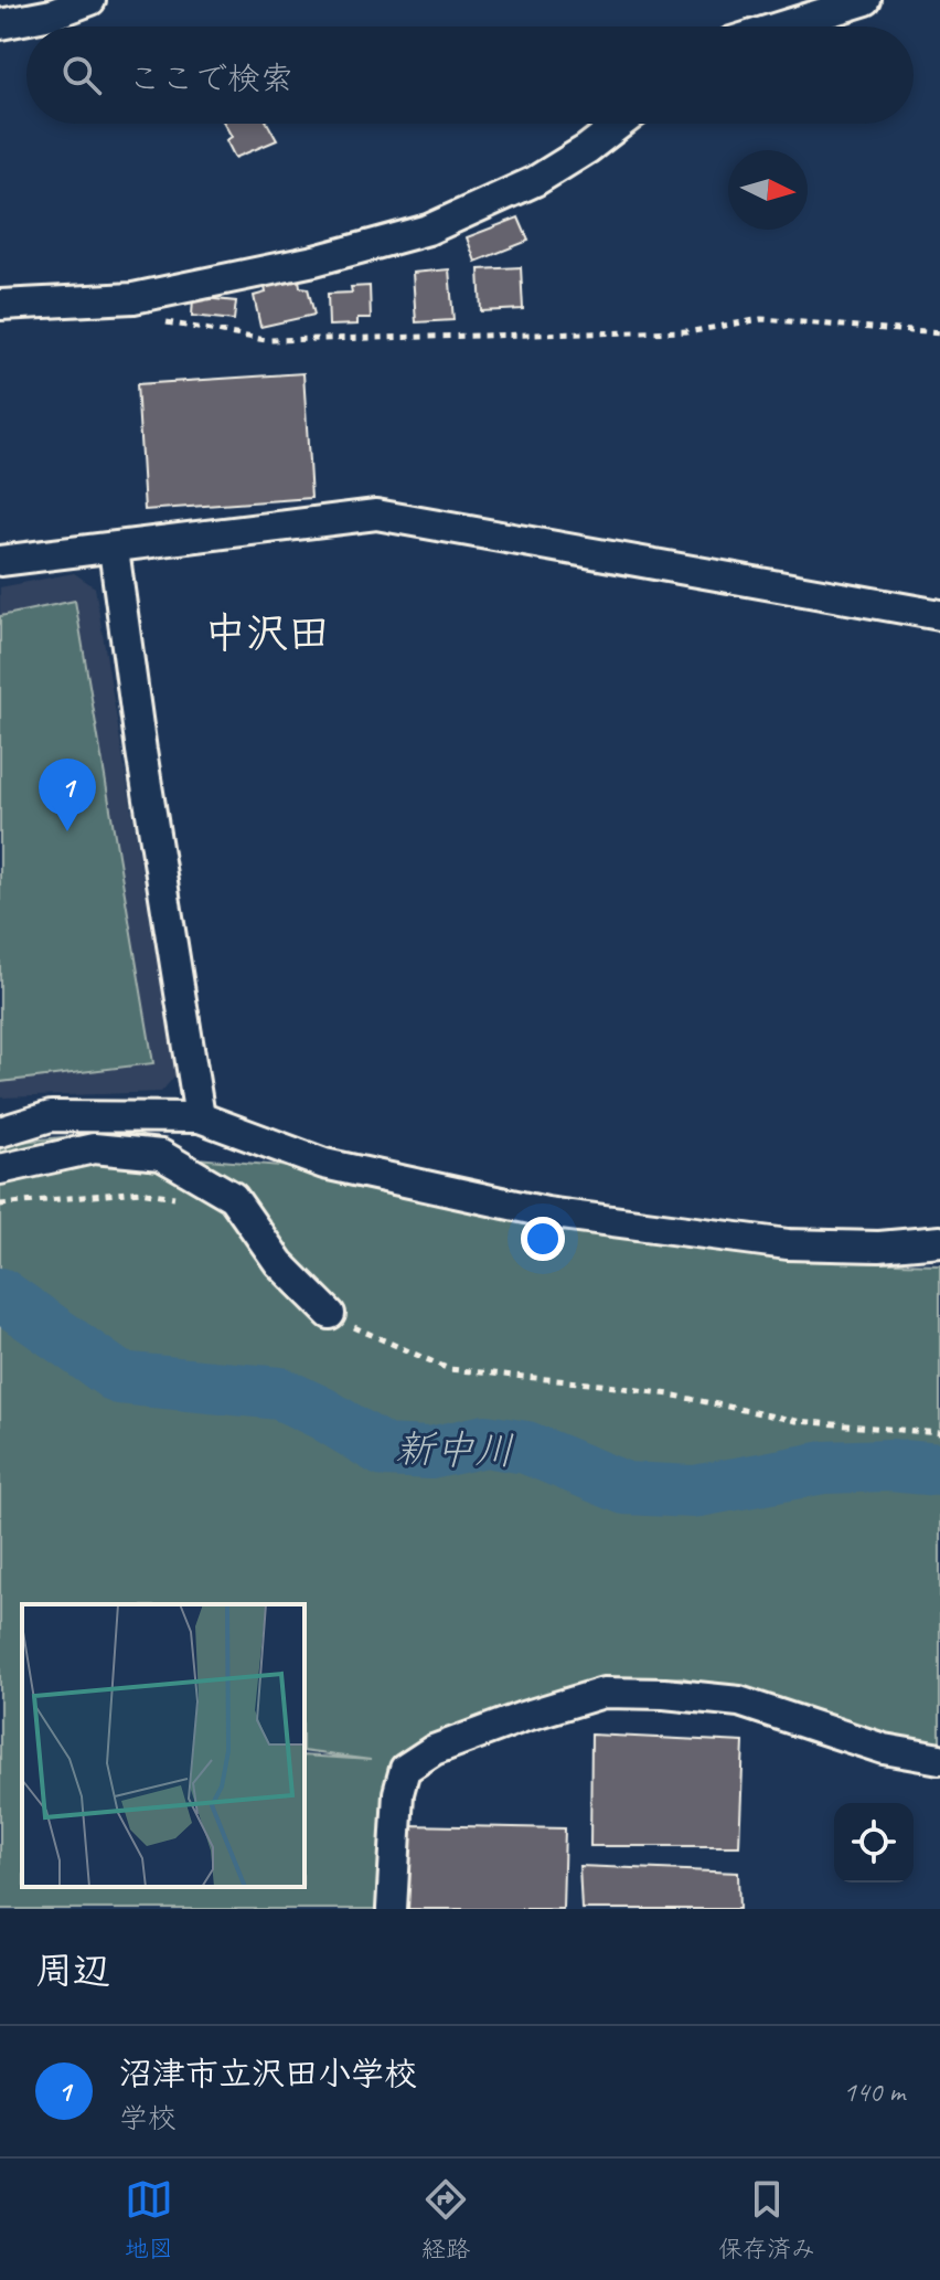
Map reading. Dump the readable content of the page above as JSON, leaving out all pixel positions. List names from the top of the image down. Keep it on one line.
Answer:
{"districts":["中沢田"],"water":["新中川"],"north":"right","page":{"search":"ここで検索","pins":"1","heading":"周辺","list":[{"mark":"1","name":"沼津市立沢田小学校","note":"学校","value":"140 m"}],"nav":["地図","経路","保存済み"]}}
